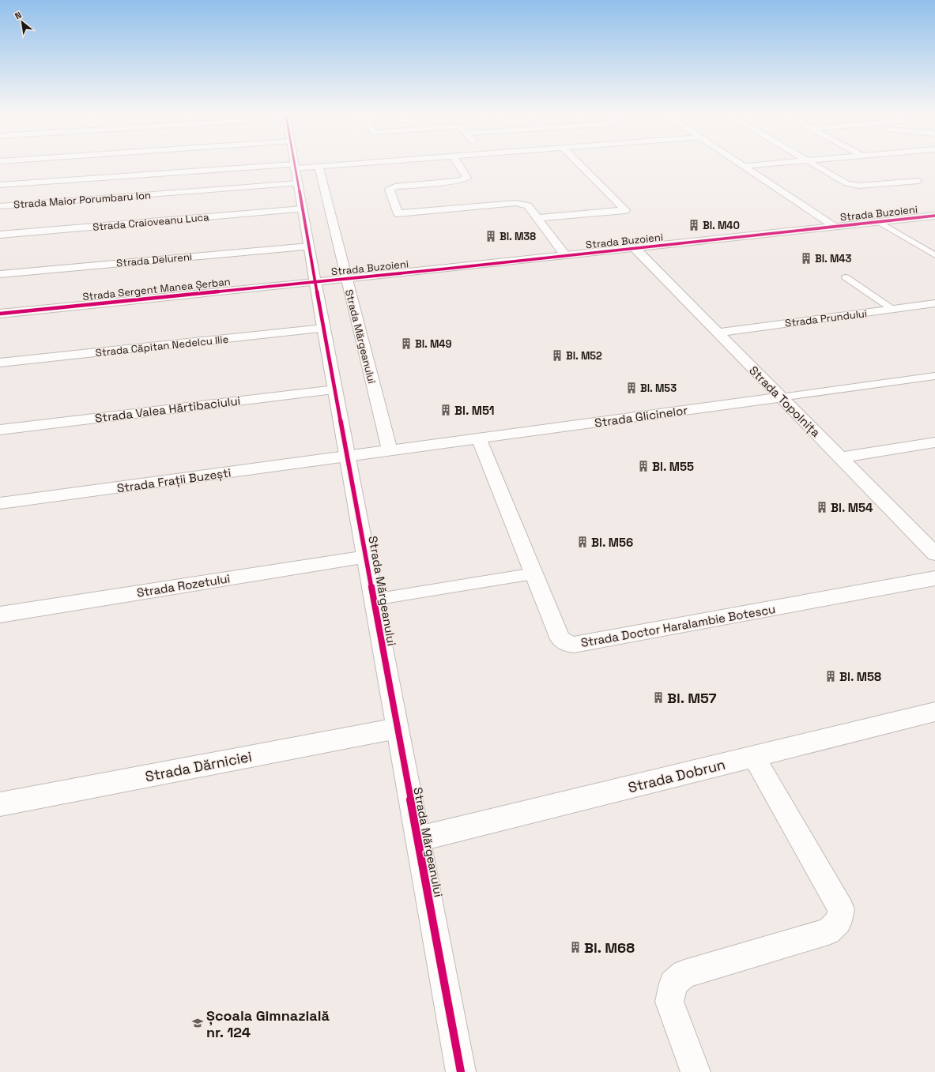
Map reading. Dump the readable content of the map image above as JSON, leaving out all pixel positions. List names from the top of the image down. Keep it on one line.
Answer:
{"streets":{"street":["Strada Maior Porumbaru Ion","Strada Buzoieni","Strada Craioveanu Luca","Strada Delureni","Strada Sergent Manea Șerban","Strada Prundului","Strada Mărgeanului","Strada Căpitan Nedelcu Ilie","Strada Topolnița","Strada Valea Hârtibaciului","Strada Glicinelor","Strada Frații Buzești","Strada Rozetului","Strada Doctor Haralambie Botescu","Strada Dărniciei","Strada Dobrun"]},"crossings":[["Strada Maior Porumbaru Ion","Strada Mărgeanului"],["Strada Buzoieni","Strada Sergent Manea Șerban"],["Strada Buzoieni","Strada Mărgeanului"],["Strada Buzoieni","Strada Topolnița"],["Strada Craioveanu Luca","Strada Mărgeanului"],["Strada Delureni","Strada Mărgeanului"],["Strada Sergent Manea Șerban","Strada Mărgeanului"],["Strada Prundului","Strada Topolnița"],["Strada Mărgeanului","Strada Căpitan Nedelcu Ilie"],["Strada Mărgeanului","Strada Valea Hârtibaciului"],["Strada Mărgeanului","Strada Glicinelor"],["Strada Mărgeanului","Strada Frații Buzești"],["Strada Mărgeanului","Strada Rozetului"],["Strada Mărgeanului","Strada Dărniciei"],["Strada Mărgeanului","Strada Dobrun"],["Strada Topolnița","Strada Glicinelor"],["Strada Glicinelor","Strada Frații Buzești"],["Strada Glicinelor","Strada Doctor Haralambie Botescu"]],"places":{"building":["Bl. M40","Bl. M38","Bl. M43","Bl. M49","Bl. M52","Bl. M53","Bl. M51","Bl. M55","Bl. M54","Bl. M56","Bl. M58","Bl. M57","Bl. M68"],"school or university":["Școala Gimnazială nr. 124"]},"north":"top left"}
